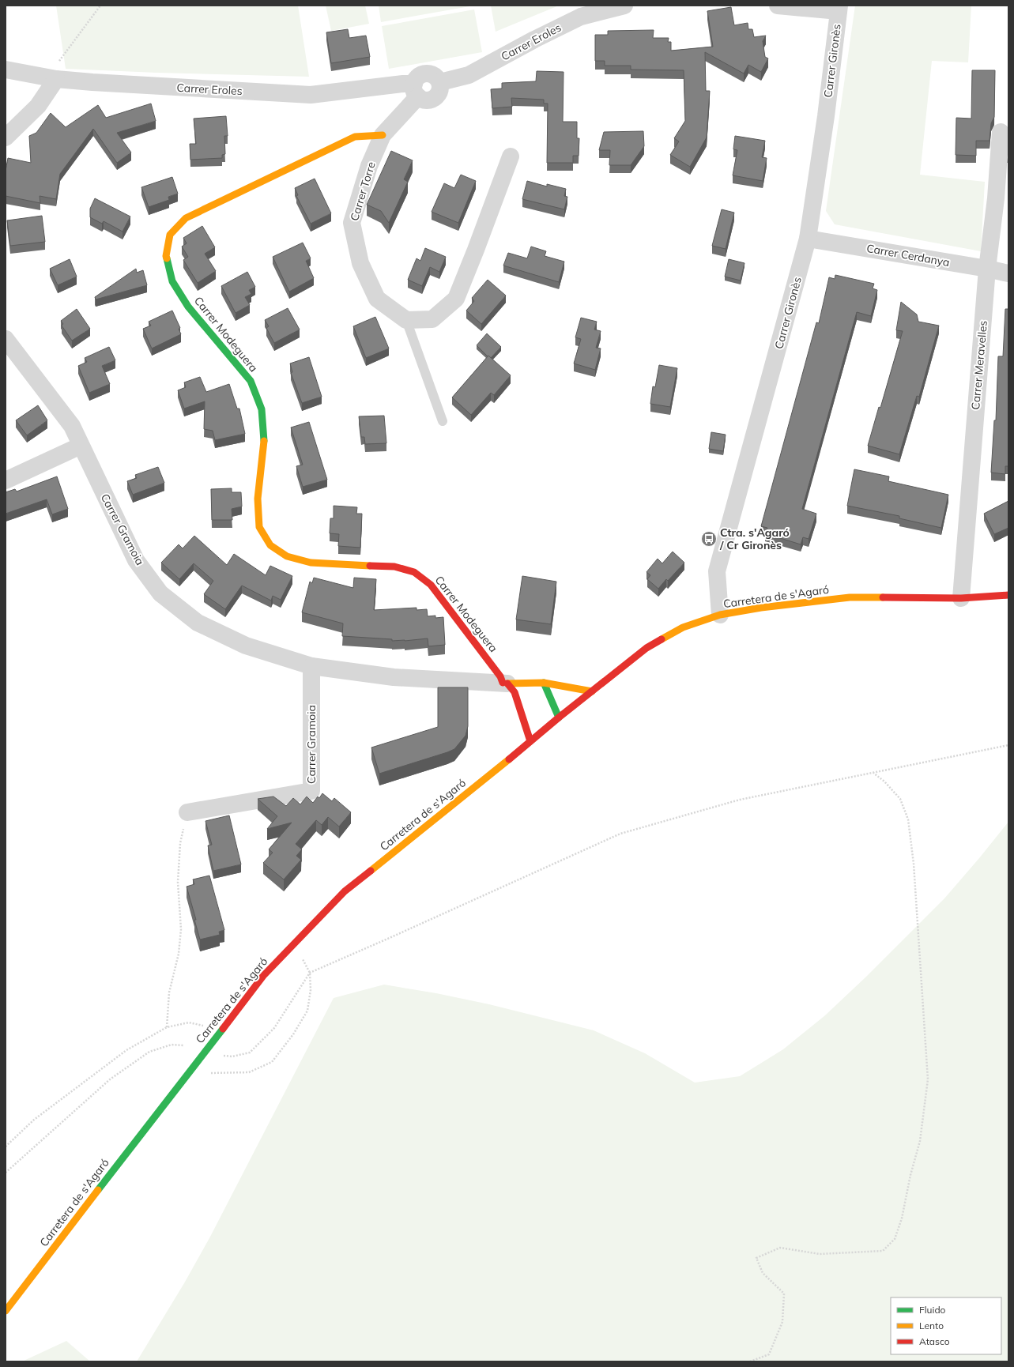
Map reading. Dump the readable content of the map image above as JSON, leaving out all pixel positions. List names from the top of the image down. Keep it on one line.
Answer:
{"streets":{"street":["Carrer Eroles","Carrer Gironès","Carrer Torre","Carrer Cerdanya","Carrer Modeguera","Carrer Meravelles","Carrer Gramoia","Carretera de s'Agaró"]},"crossings":[["Carrer Eroles","Carrer Torre"],["Carrer Gironès","Carrer Cerdanya"],["Carrer Gironès","Carretera de s'Agaró"],["Carrer Torre","Carrer Modeguera"],["Carrer Cerdanya","Carrer Meravelles"],["Carrer Modeguera","Carrer Gramoia"],["Carrer Modeguera","Carretera de s'Agaró"],["Carrer Meravelles","Carretera de s'Agaró"]],"places":{"bus stop":["Ctra. s'Agaró / Cr Gironès"]},"legend":["Fluido","Lento","Atasco"]}
